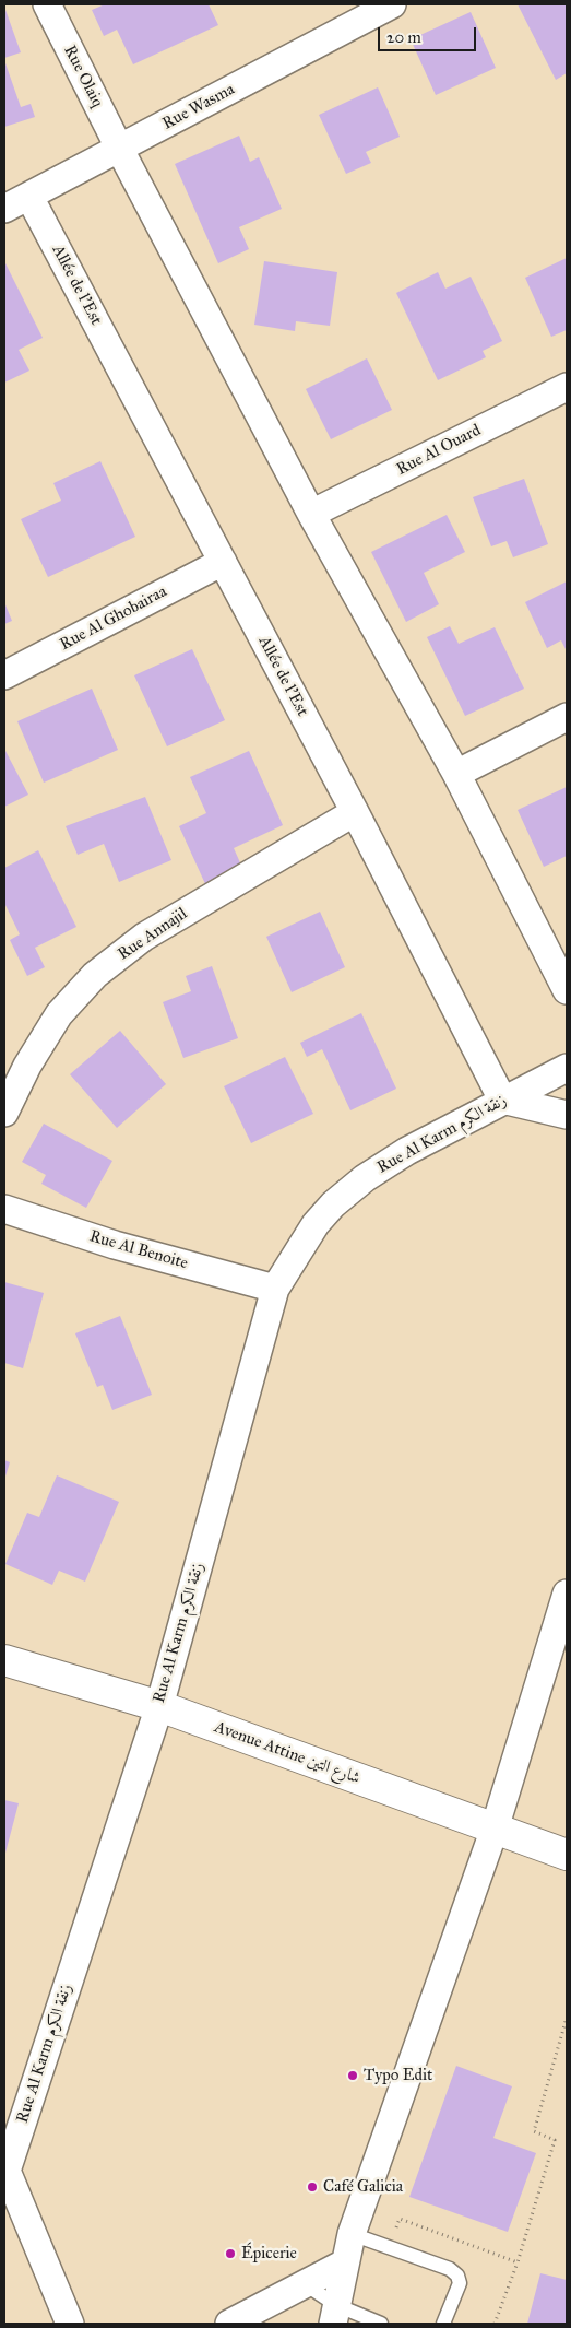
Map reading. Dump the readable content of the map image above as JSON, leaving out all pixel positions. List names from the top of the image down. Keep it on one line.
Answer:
{"streets":{"street":["Rue Olaiq","Rue Wasma","Allée de l'Est","Rue Al Ouard","Rue Al Ghobairaa","Rue Annajil","Rue Al Karm زنقة الكرم","Rue Al Benoite","Avenue Attine شارع التين"]},"crossings":[["Rue Olaiq","Rue Wasma"],["Rue Wasma","Allée de l'Est"],["Allée de l'Est","Rue Al Ghobairaa"],["Allée de l'Est","Rue Annajil"],["Allée de l'Est","Rue Al Karm زنقة الكرم"],["Rue Al Karm زنقة الكرم","Rue Al Benoite"],["Rue Al Karm زنقة الكرم","Avenue Attine شارع التين"]],"places":["Typo Edit","Café Galicia","Épicerie"],"scale_bar":"20 m"}
